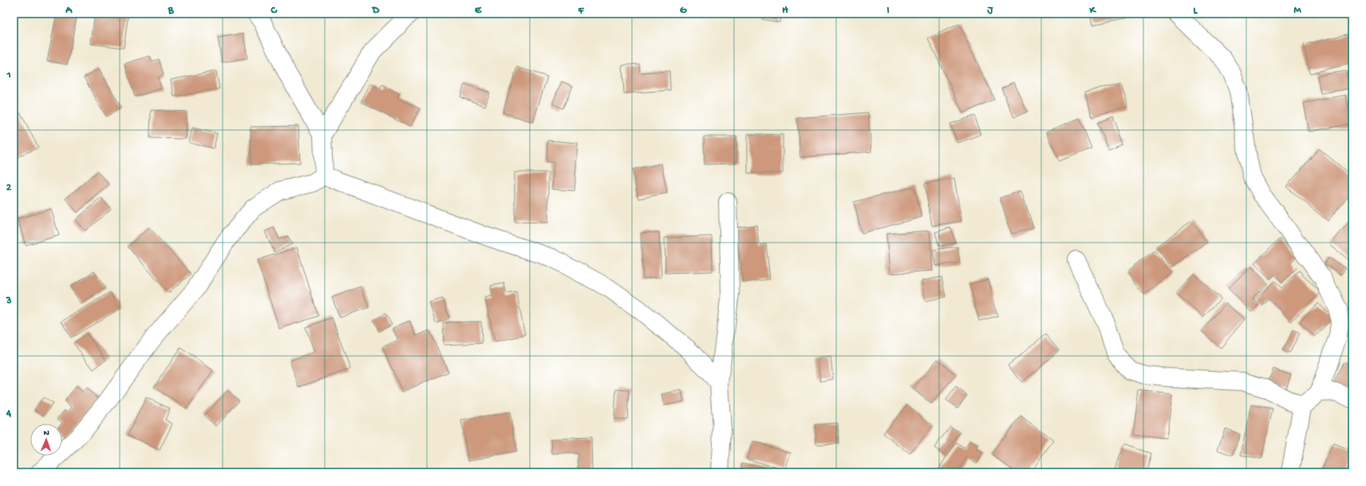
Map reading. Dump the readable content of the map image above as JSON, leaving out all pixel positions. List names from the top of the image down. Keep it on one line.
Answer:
{"north":"top","grid":{"columns":["A","B","C","D","E","F","G","H","I","J","K","L","M"],"rows":["1","2","3","4"]}}
